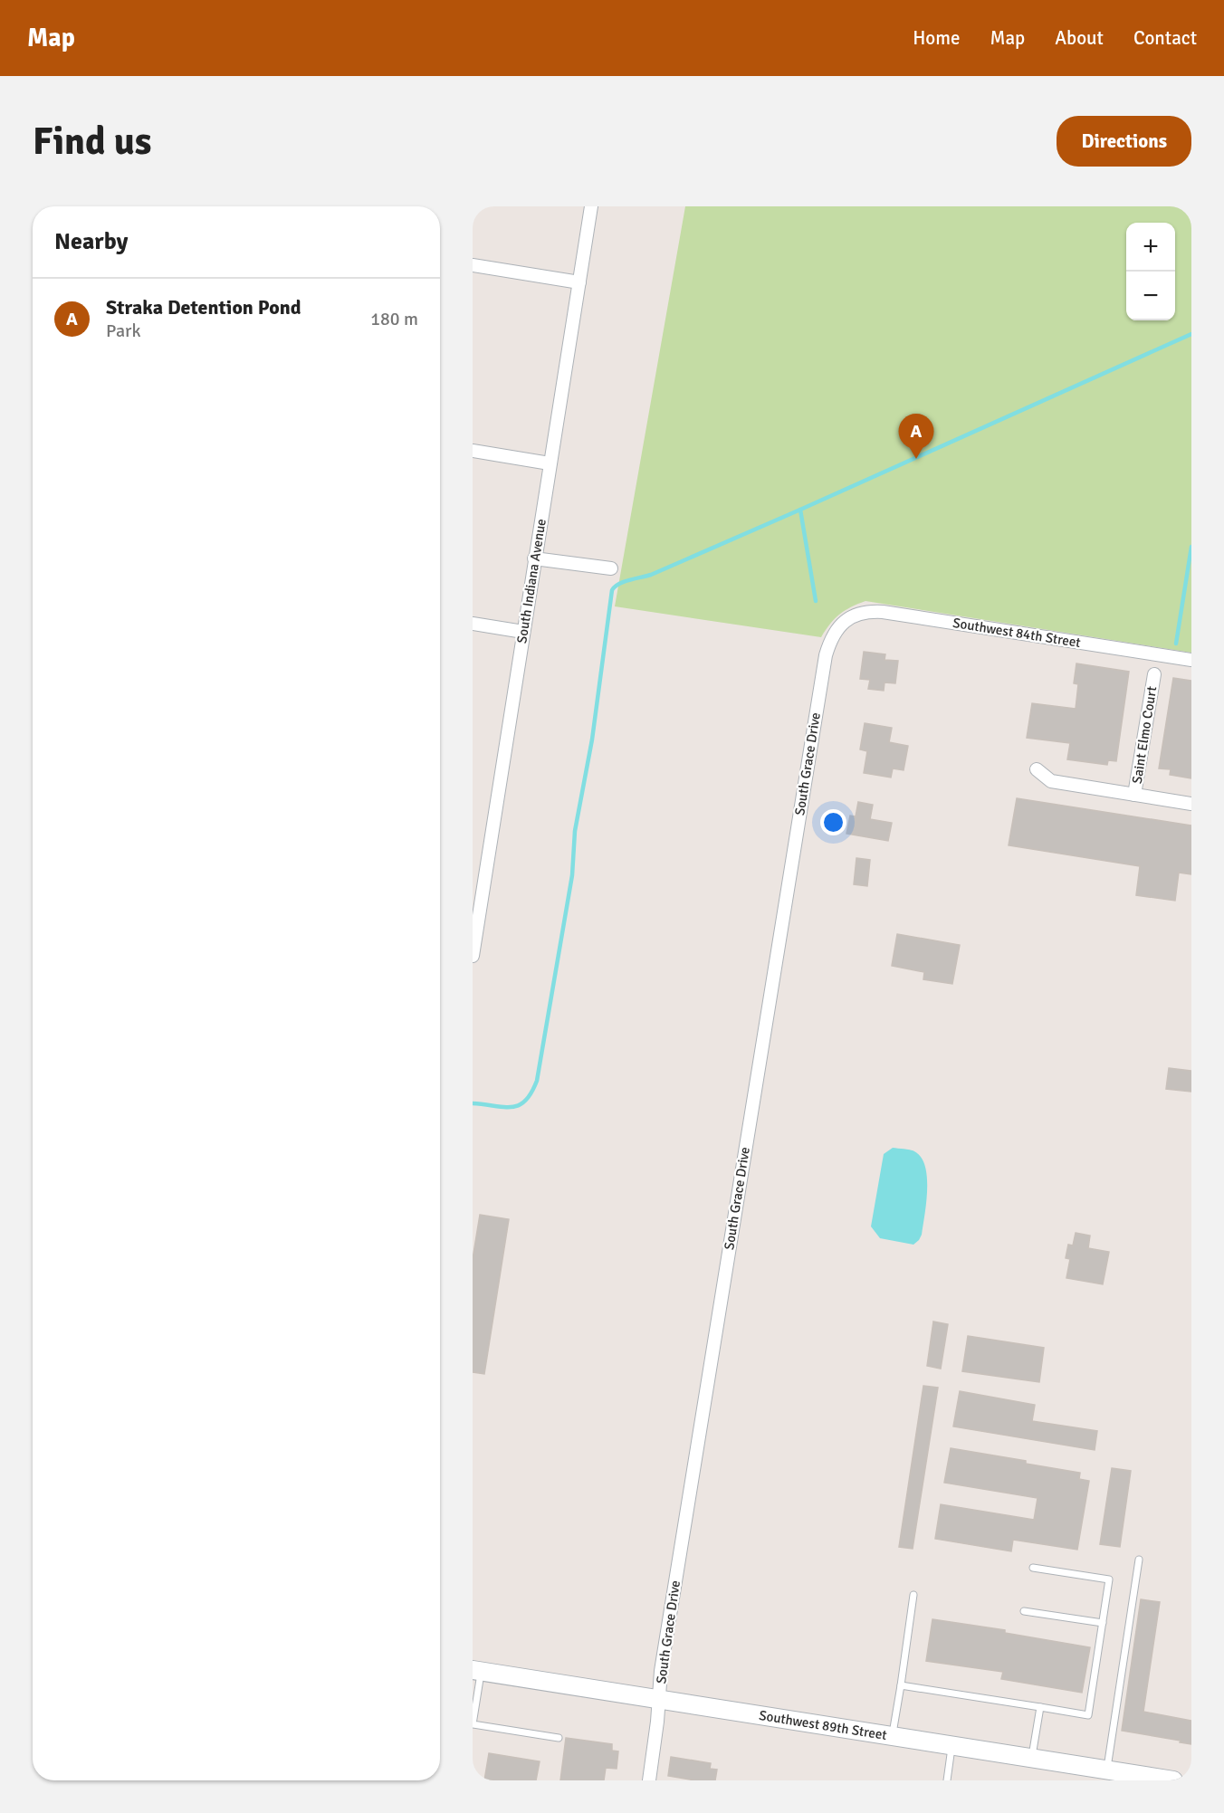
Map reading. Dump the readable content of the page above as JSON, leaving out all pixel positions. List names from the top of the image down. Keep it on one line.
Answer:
{"streets":{"main road":["Southwest 89th Street"],"street":["South Indiana Avenue","Southwest 84th Street","Saint Elmo Court","South Grace Drive"]},"crossings":[["Southwest 84th Street","South Grace Drive"],["South Grace Drive","Southwest 89th Street"]],"page":{"header":"Map","nav":["Home","Map","About","Contact"],"buttons":"Directions","title":"Find us","heading":"Nearby","map_buttons":["+","−"],"list":[{"mark":"A","name":"Straka Detention Pond","note":"Park","value":"180 m"}],"pins":"A"}}
